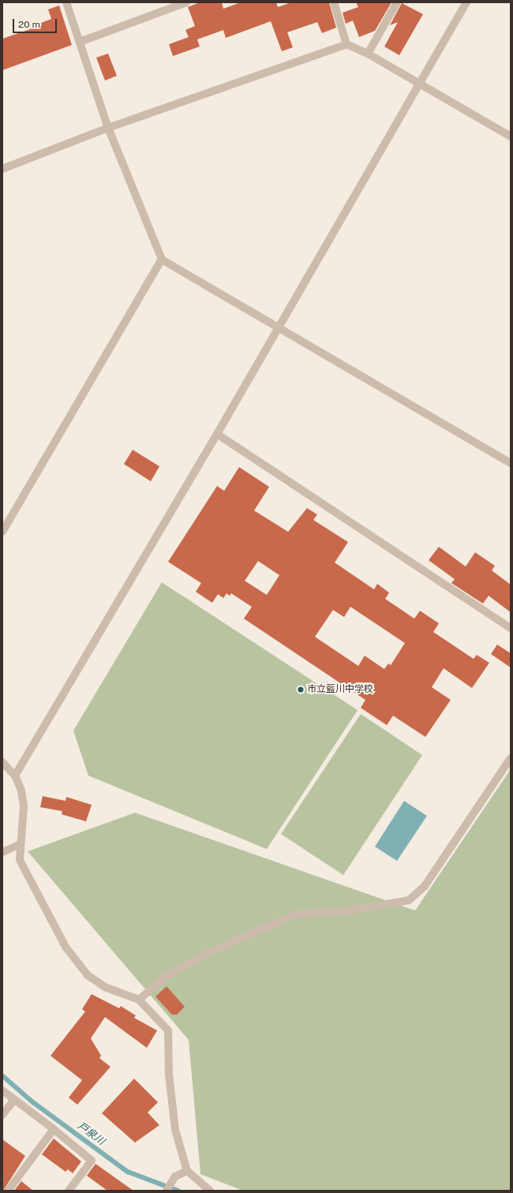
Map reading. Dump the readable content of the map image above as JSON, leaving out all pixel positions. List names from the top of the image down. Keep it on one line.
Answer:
{"water":["戸泉川"],"places":["市立藍川中学校"],"scale_bar":"20 m"}
